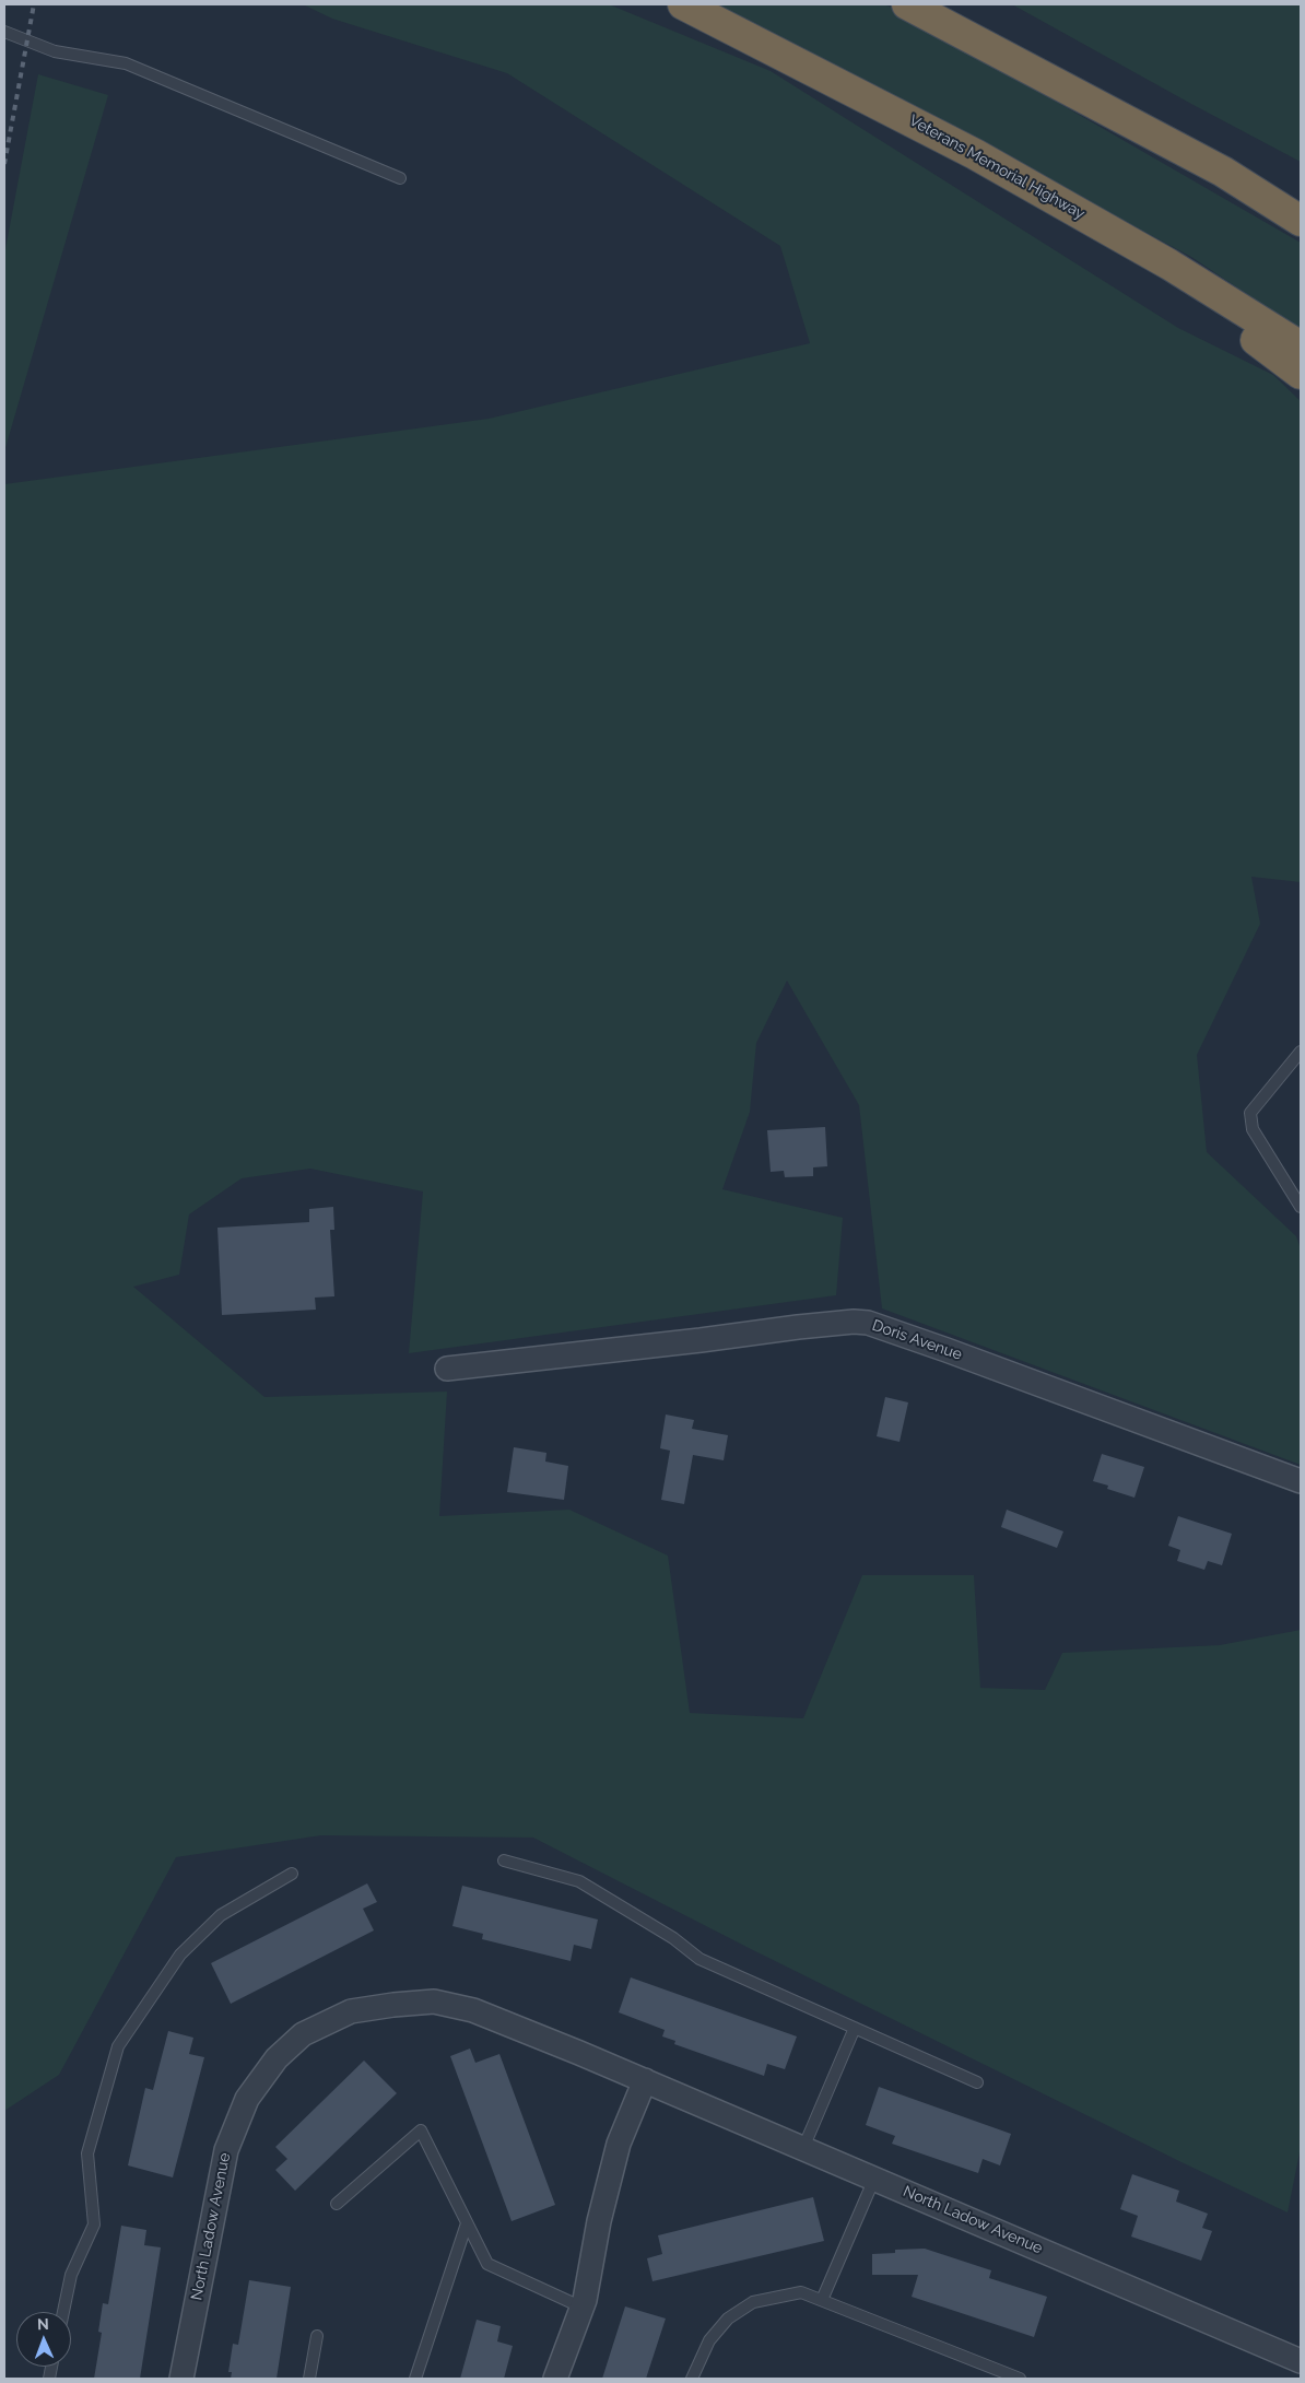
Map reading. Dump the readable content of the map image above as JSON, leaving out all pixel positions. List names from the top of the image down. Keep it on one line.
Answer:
{"streets":{"highway":["Veterans Memorial Highway"],"street":["Doris Avenue","North Ladow Avenue"]},"north":"top"}
